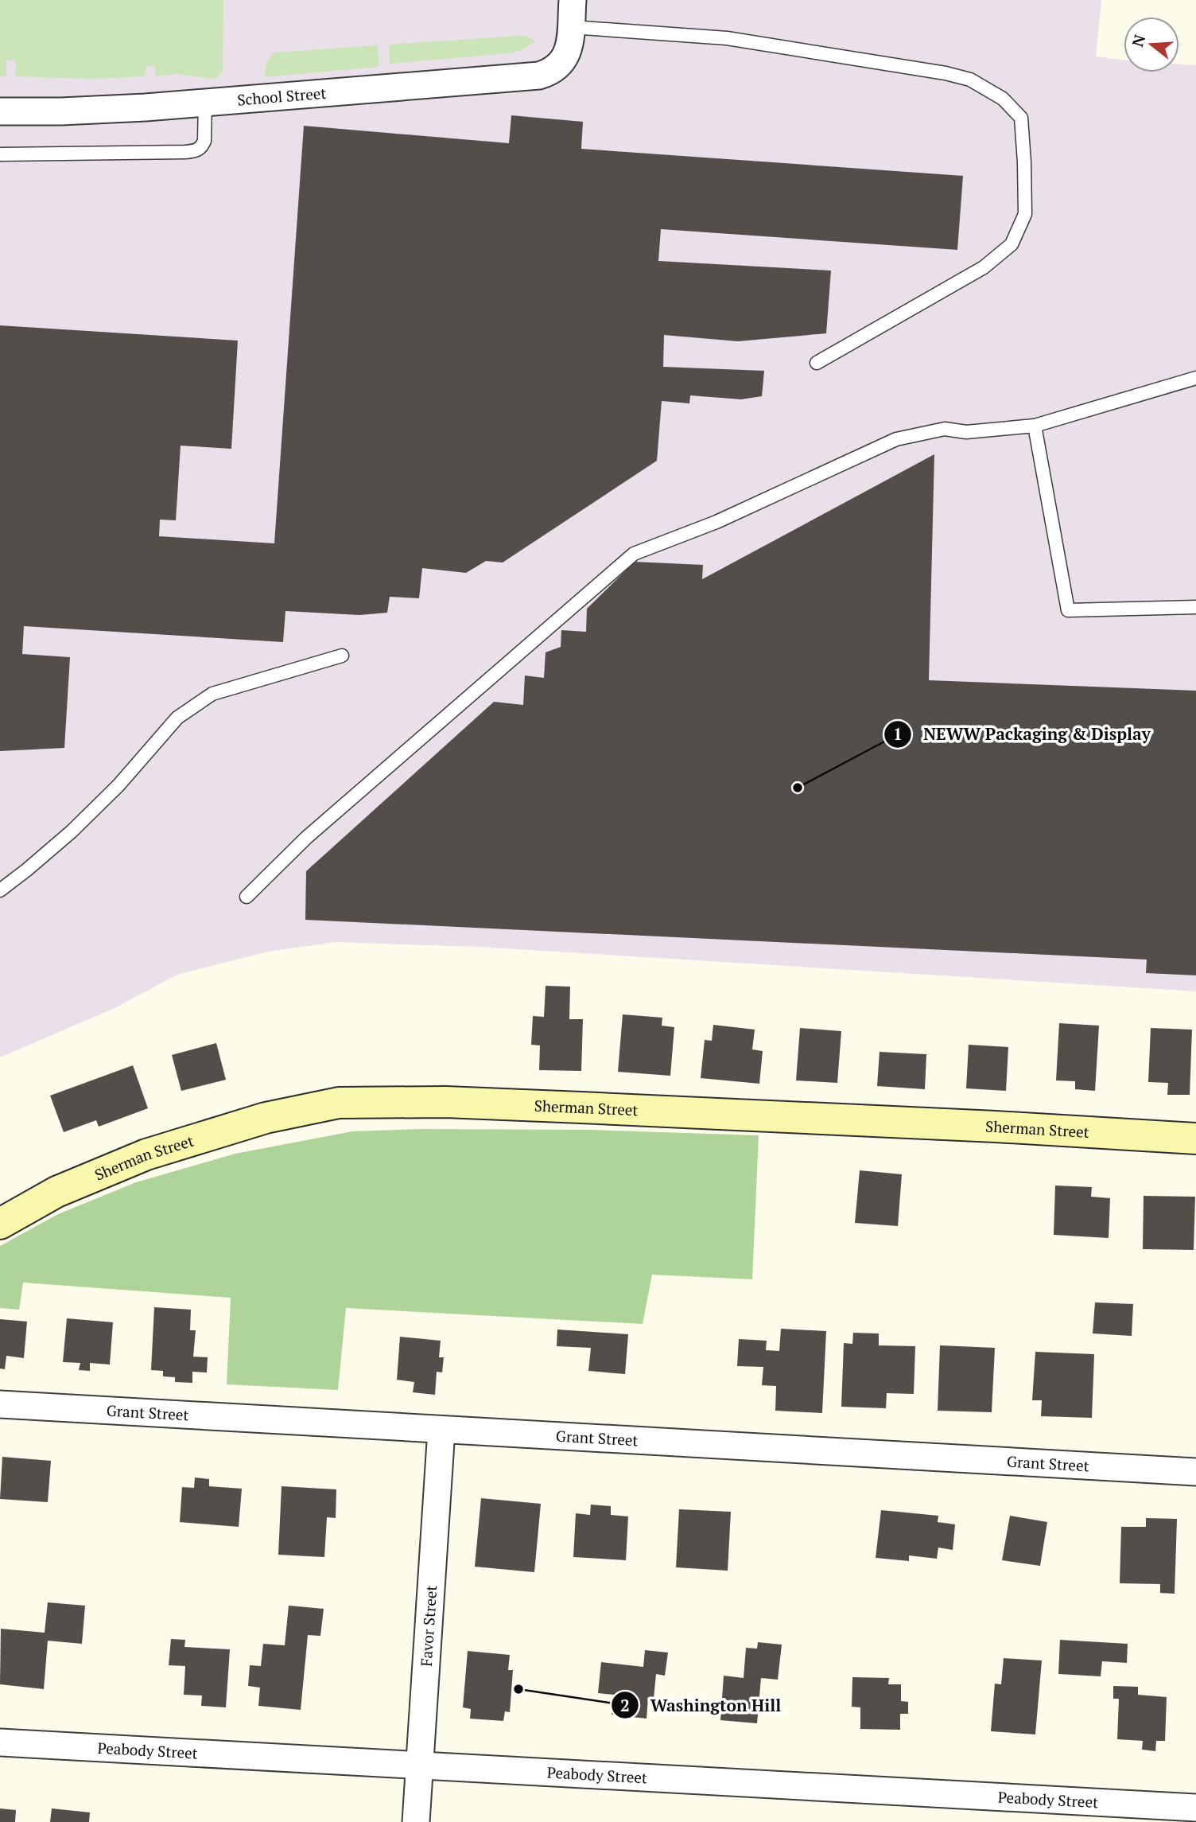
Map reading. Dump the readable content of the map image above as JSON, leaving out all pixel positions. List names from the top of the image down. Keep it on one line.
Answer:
{"streets":{"street":["School Street","Sherman Street","Grant Street","Favor Street","Peabody Street"]},"crossings":[["Grant Street","Favor Street"],["Favor Street","Peabody Street"]],"places":["NEWW Packaging & Display","Washington Hill"],"north":"left"}
